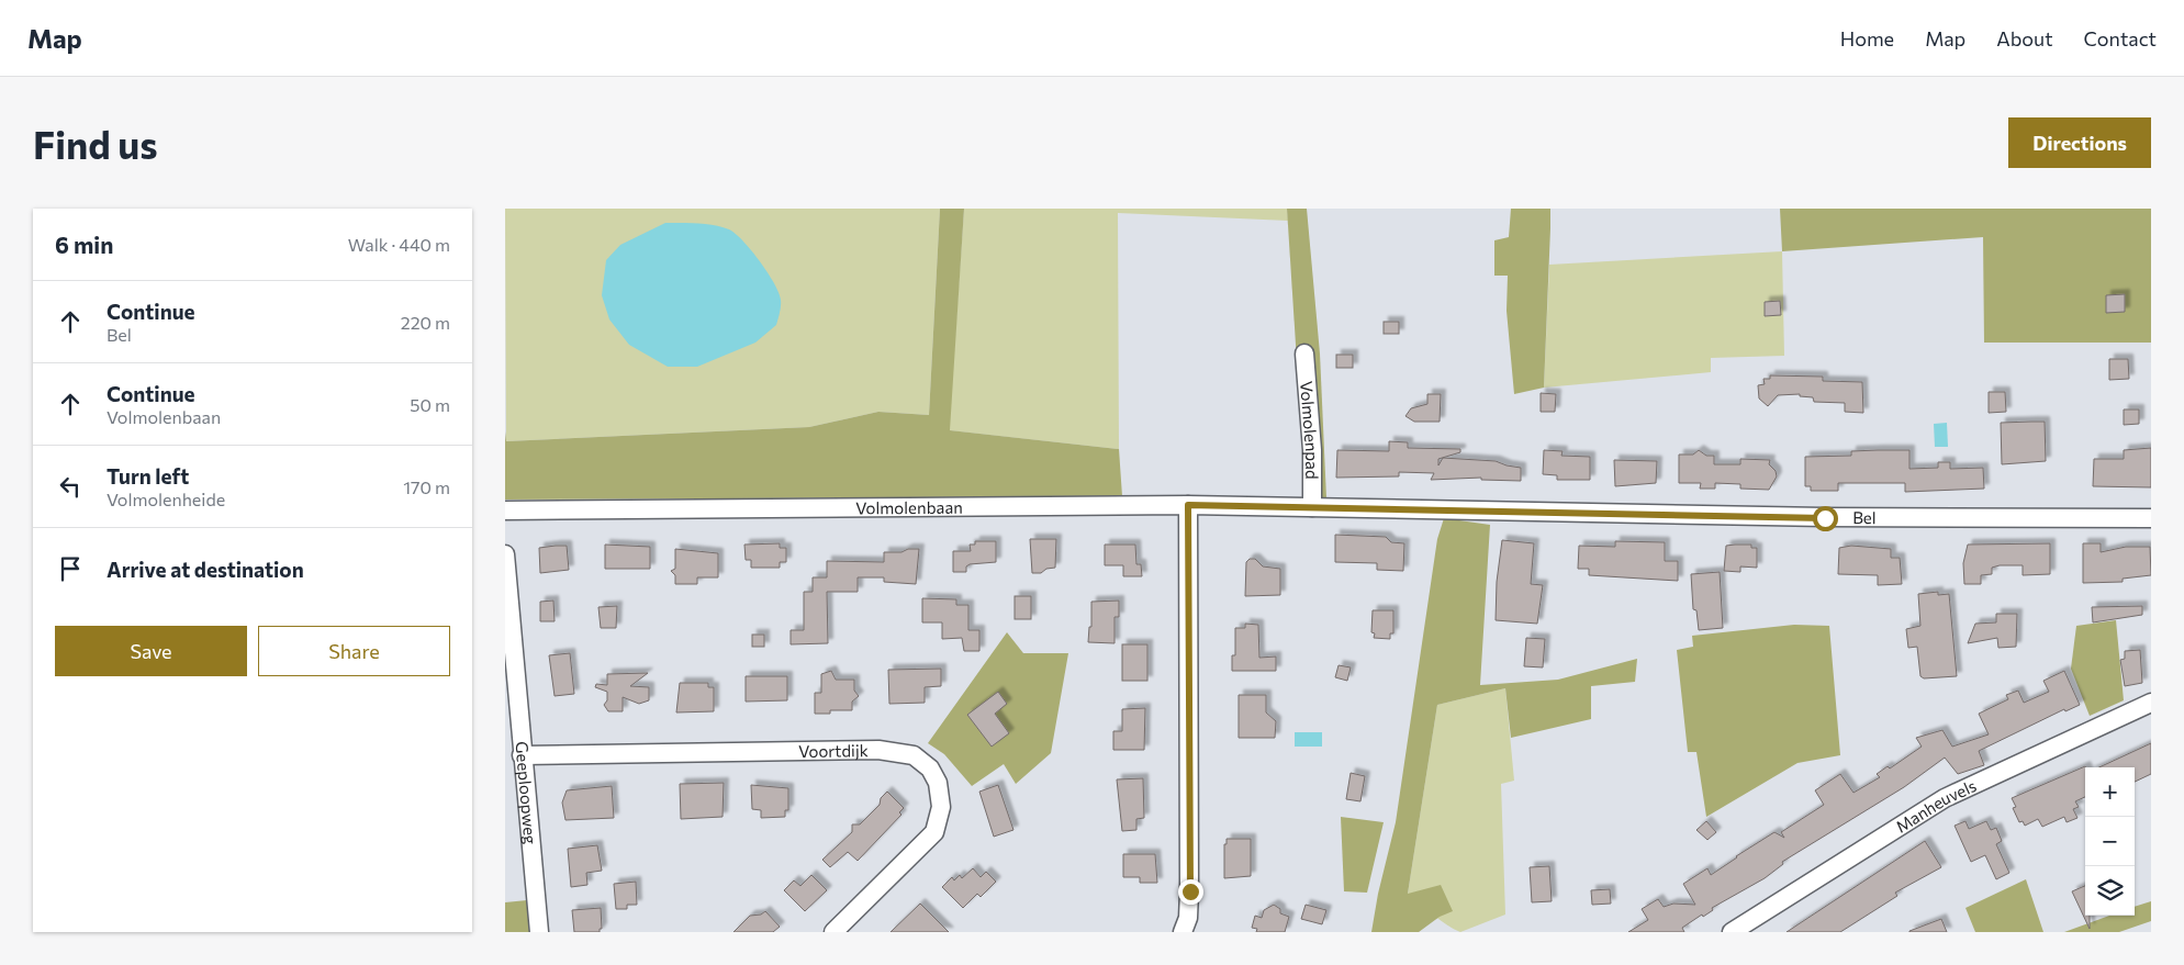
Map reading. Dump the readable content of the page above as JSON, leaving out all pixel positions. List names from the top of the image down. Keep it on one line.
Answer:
{"streets":{"street":["Volmolenpad","Volmolenbaan","Bel","Voortdijk","Geeploopweg","Manheuvels"]},"crossings":[["Volmolenpad","Volmolenbaan"],["Volmolenpad","Bel"],["Volmolenbaan","Bel"],["Voortdijk","Geeploopweg"]],"page":{"header":"Map","nav":["Home","Map","About","Contact"],"buttons":["Directions",["Save","Share"]],"title":"Find us","heading":["6 min","Walk · 440 m"],"list":[["Continue","Bel","220 m"],["Continue","Volmolenbaan","50 m"],["Turn left","Volmolenheide","170 m"],"Arrive at destination"],"map_buttons":["+","−"]}}
